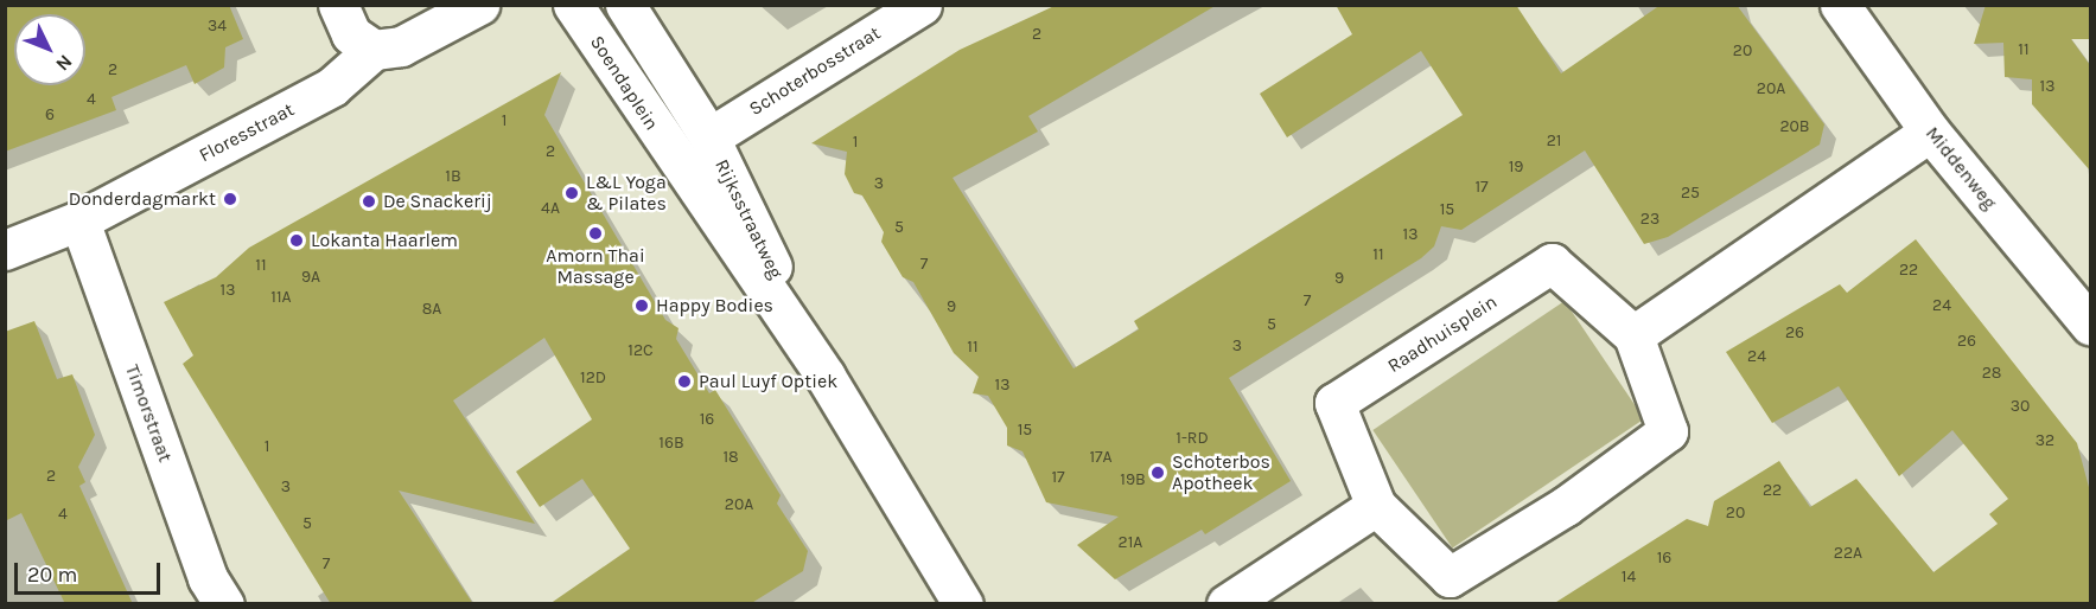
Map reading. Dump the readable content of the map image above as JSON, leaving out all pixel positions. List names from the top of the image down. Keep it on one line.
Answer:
{"streets":{"street":["Schoterbosstraat","Soendaplein","Floresstraat","Middenweg","Rijksstraatweg","Raadhuisplein","Timorstraat"]},"crossings":[["Schoterbosstraat","Rijksstraatweg"],["Soendaplein","Rijksstraatweg"],["Floresstraat","Timorstraat"]],"places":["L&L Yoga & Pilates","Donderdagmarkt","De Snackerij","Amorn Thai Massage","Lokanta Haarlem","Happy Bodies","Paul Luyf Optiek","Schoterbos Apotheek"],"house_numbers":["34","2","11","20","2","13","20A","4","6","1","20B","21","1","2","19","1B","3","17","25","4A","15","23","5","13","11","7","11","22","9A","9","13","11A","7","24","9","8A","5","26","26","3","11","12C","24","28","12D","13","30","16","15","1-RD","32","16B","1","18","17A","2","17","19B","3","22","20A","20","4","5","21A","22A","16","7","14"],"scale_bar":"20 m","north":"bottom right"}
